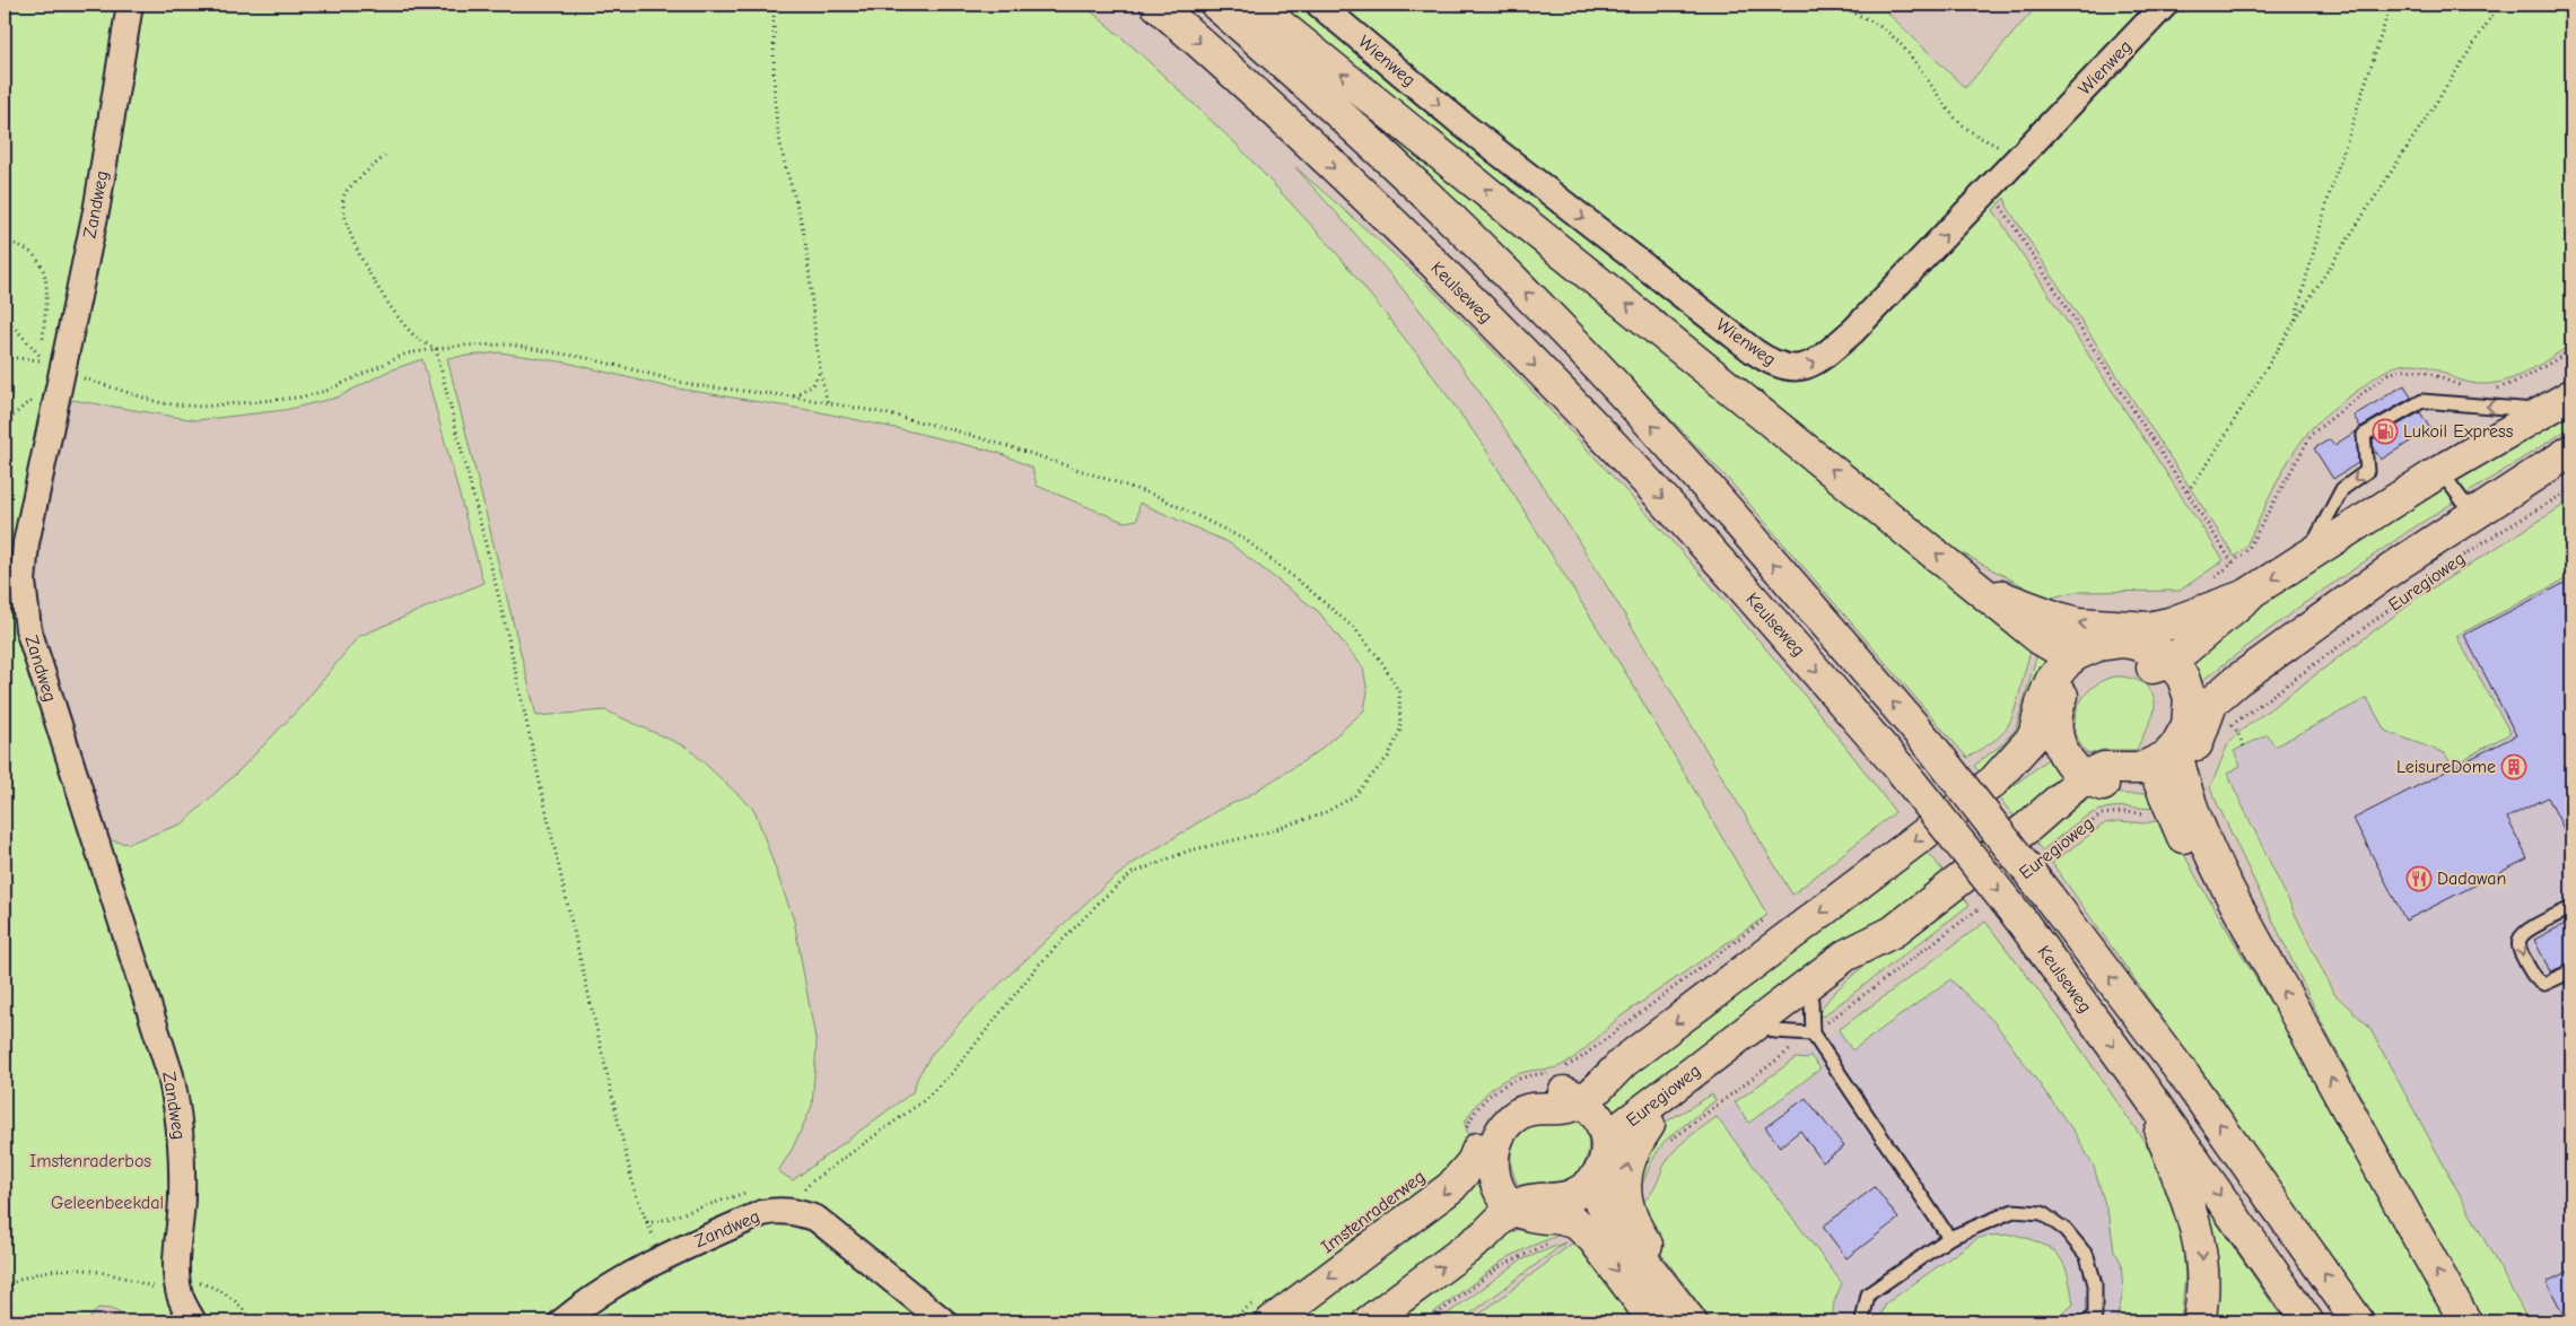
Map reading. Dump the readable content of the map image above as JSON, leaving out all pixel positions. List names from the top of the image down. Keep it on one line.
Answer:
{"streets":{"main road":["Keulseweg","Euregioweg","Imstenraderweg"],"street":["Wienweg","Zandweg"]},"one_way":["Wienweg"],"parks":["Imstenraderbos","Geleenbeekdal"],"places":{"fuel station":["Lukoil Express"],"building":["LeisureDome"],"restaurant":["Dadawan"]}}
